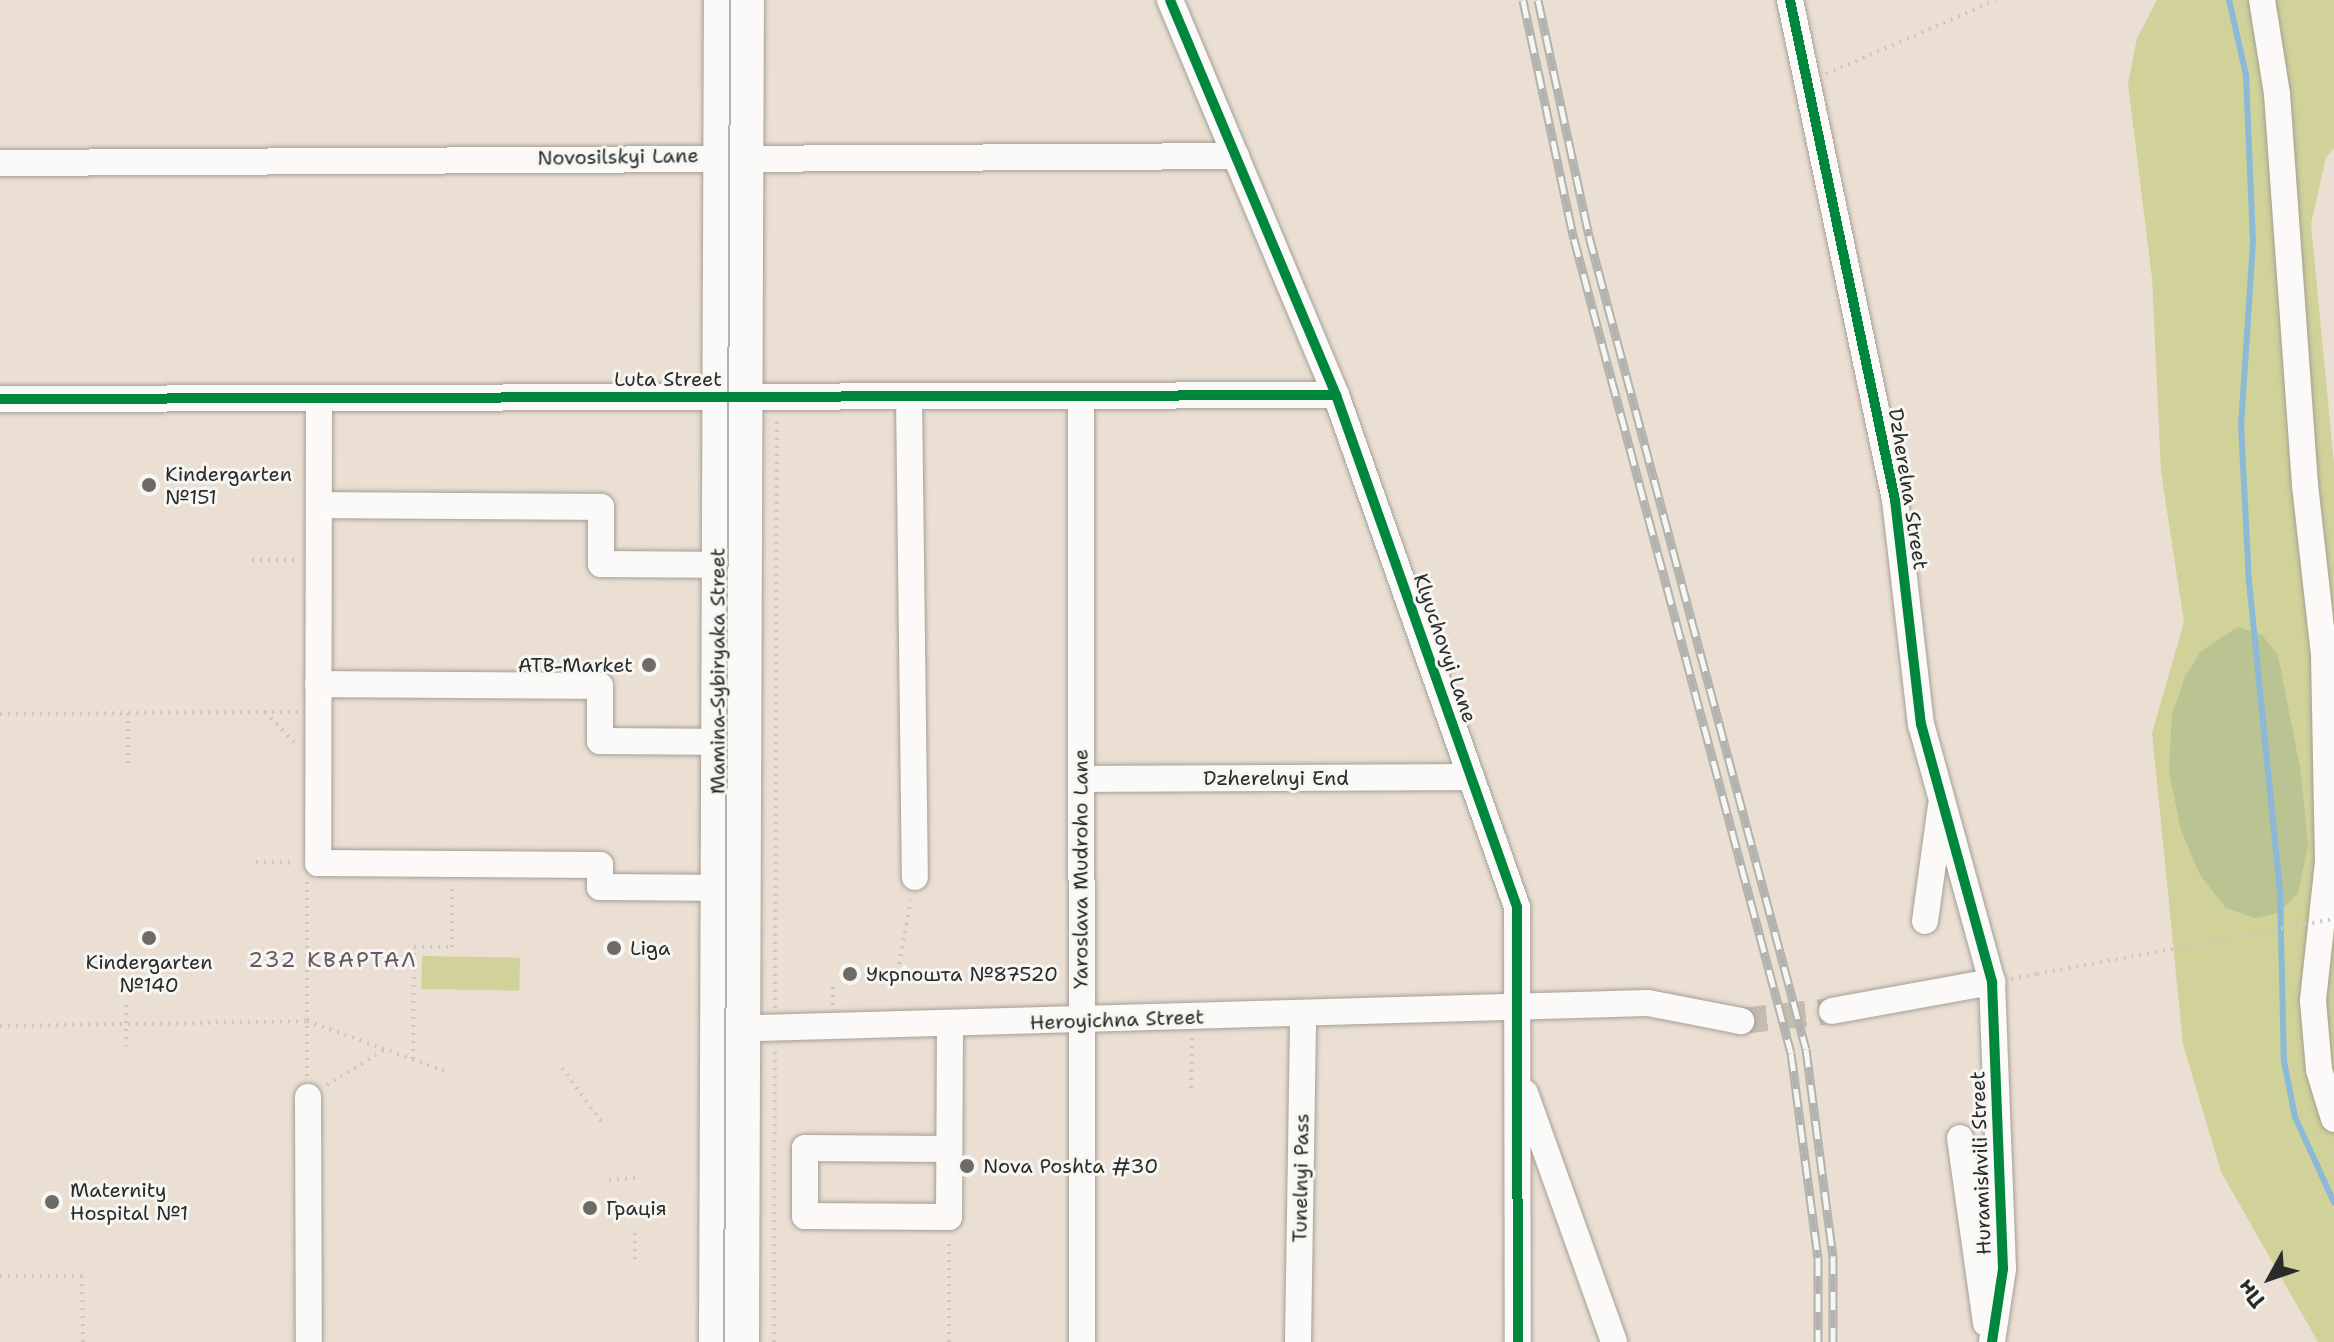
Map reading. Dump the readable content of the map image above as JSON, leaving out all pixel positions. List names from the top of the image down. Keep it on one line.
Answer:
{"streets":{"main road":["Mamina-Sybiryaka Street"],"street":["Novosilskyi Lane","Luta Street","Dzherelna Street","Klyuchovyi Lane","Dzherelnyi End","Yaroslava Mudroho Lane","Heroyichna Street","Huramishvili Street","Tunelnyi Pass"]},"crossings":[["Novosilskyi Lane","Klyuchovyi Lane"],["Novosilskyi Lane","Mamina-Sybiryaka Street"],["Luta Street","Klyuchovyi Lane"],["Luta Street","Mamina-Sybiryaka Street"],["Luta Street","Yaroslava Mudroho Lane"],["Dzherelna Street","Huramishvili Street"],["Klyuchovyi Lane","Dzherelnyi End"],["Klyuchovyi Lane","Heroyichna Street"],["Mamina-Sybiryaka Street","Heroyichna Street"],["Dzherelnyi End","Yaroslava Mudroho Lane"],["Yaroslava Mudroho Lane","Heroyichna Street"],["Heroyichna Street","Tunelnyi Pass"]],"districts":["232 КВАРТАЛ"],"places":["Kindergarten №151","ATB-Market","Kindergarten №140","Liga","Укрпошта №87520","Nova Poshta #30","Maternity Hospital №1","Грація"],"north":"bottom left"}
